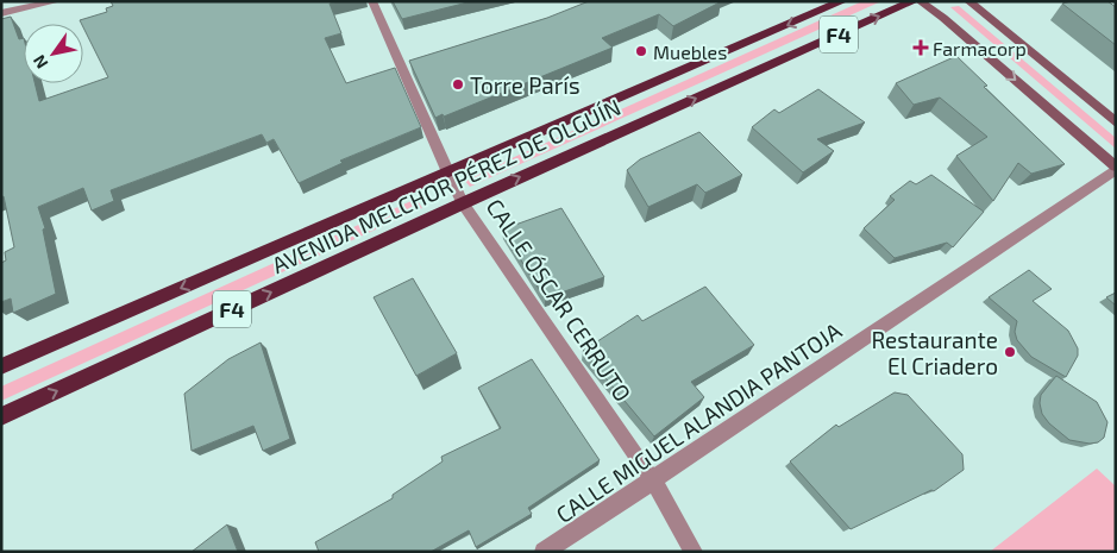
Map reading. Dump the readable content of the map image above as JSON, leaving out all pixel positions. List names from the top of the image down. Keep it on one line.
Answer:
{"streets":{"highway":["F4","AVENIDA MELCHOR PÉREZ DE OLGUÍN"],"street":["CALLE ÓSCAR CERRUTO","CALLE MIGUEL ALANDIA PANTOJA"]},"crossings":[["AVENIDA MELCHOR PÉREZ DE OLGUÍN","CALLE ÓSCAR CERRUTO"],["CALLE ÓSCAR CERRUTO","CALLE MIGUEL ALANDIA PANTOJA"]],"places":{"health":["Farmacorp"],"other":["Muebles","Torre París","Restaurante El Criadero"]},"north":"bottom left"}
